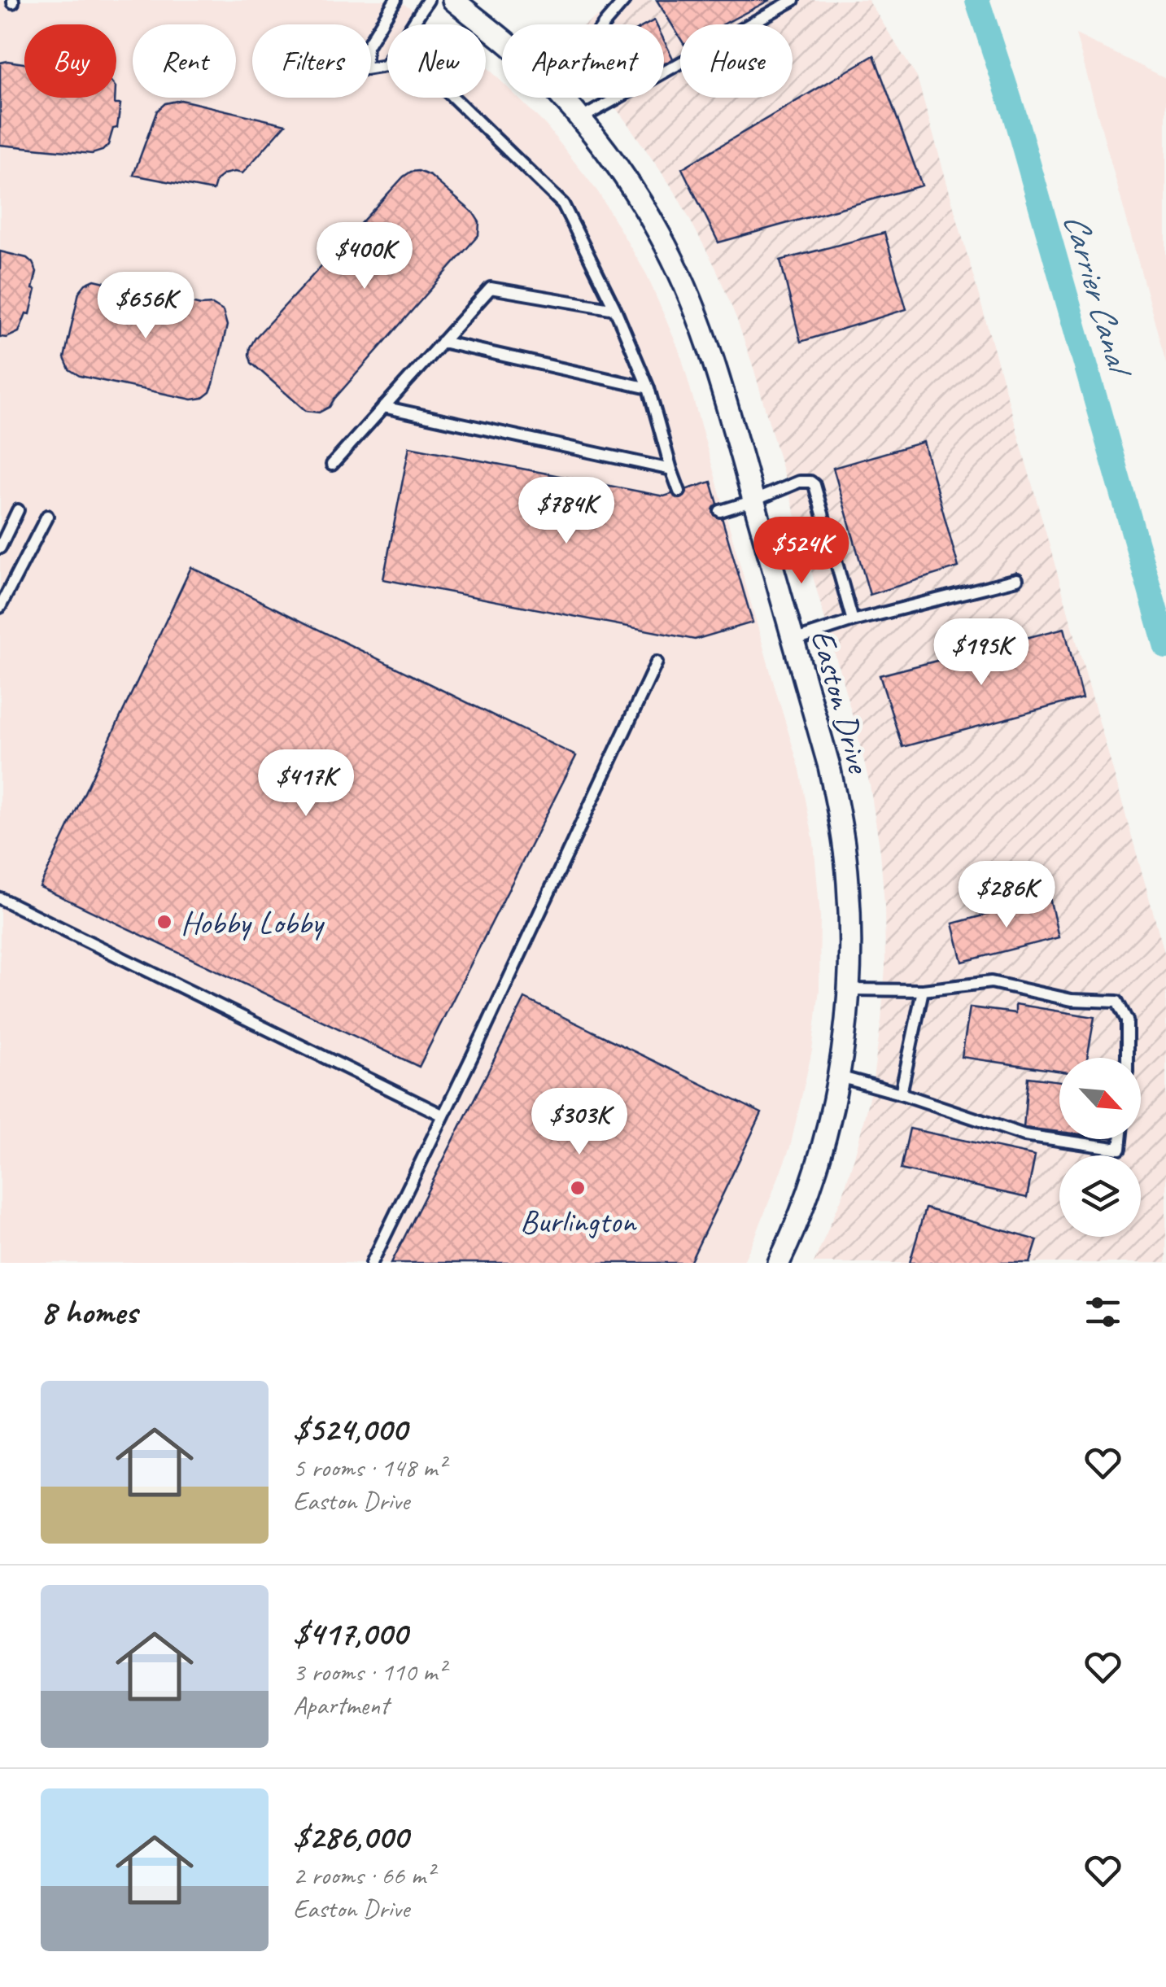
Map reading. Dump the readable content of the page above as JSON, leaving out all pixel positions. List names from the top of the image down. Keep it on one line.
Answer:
{"streets":{"street":["Easton Drive"]},"water":["Carrier Canal"],"places":["Hobby Lobby","Burlington"],"north":"bottom right","page":{"chip":["Buy","Rent","Filters","New","Apartment","House"],"price":["$400K","$656K","$784K","$524K","$195K","$417K","$286K","$303K"],"heading":"8 homes","list":[{"name":"$524,000","note":"5 rooms · 148 m² · Easton Drive"},{"name":"$417,000","note":"3 rooms · 110 m² · Apartment"},{"name":"$286,000","note":"2 rooms · 66 m² · Easton Drive"}]}}
